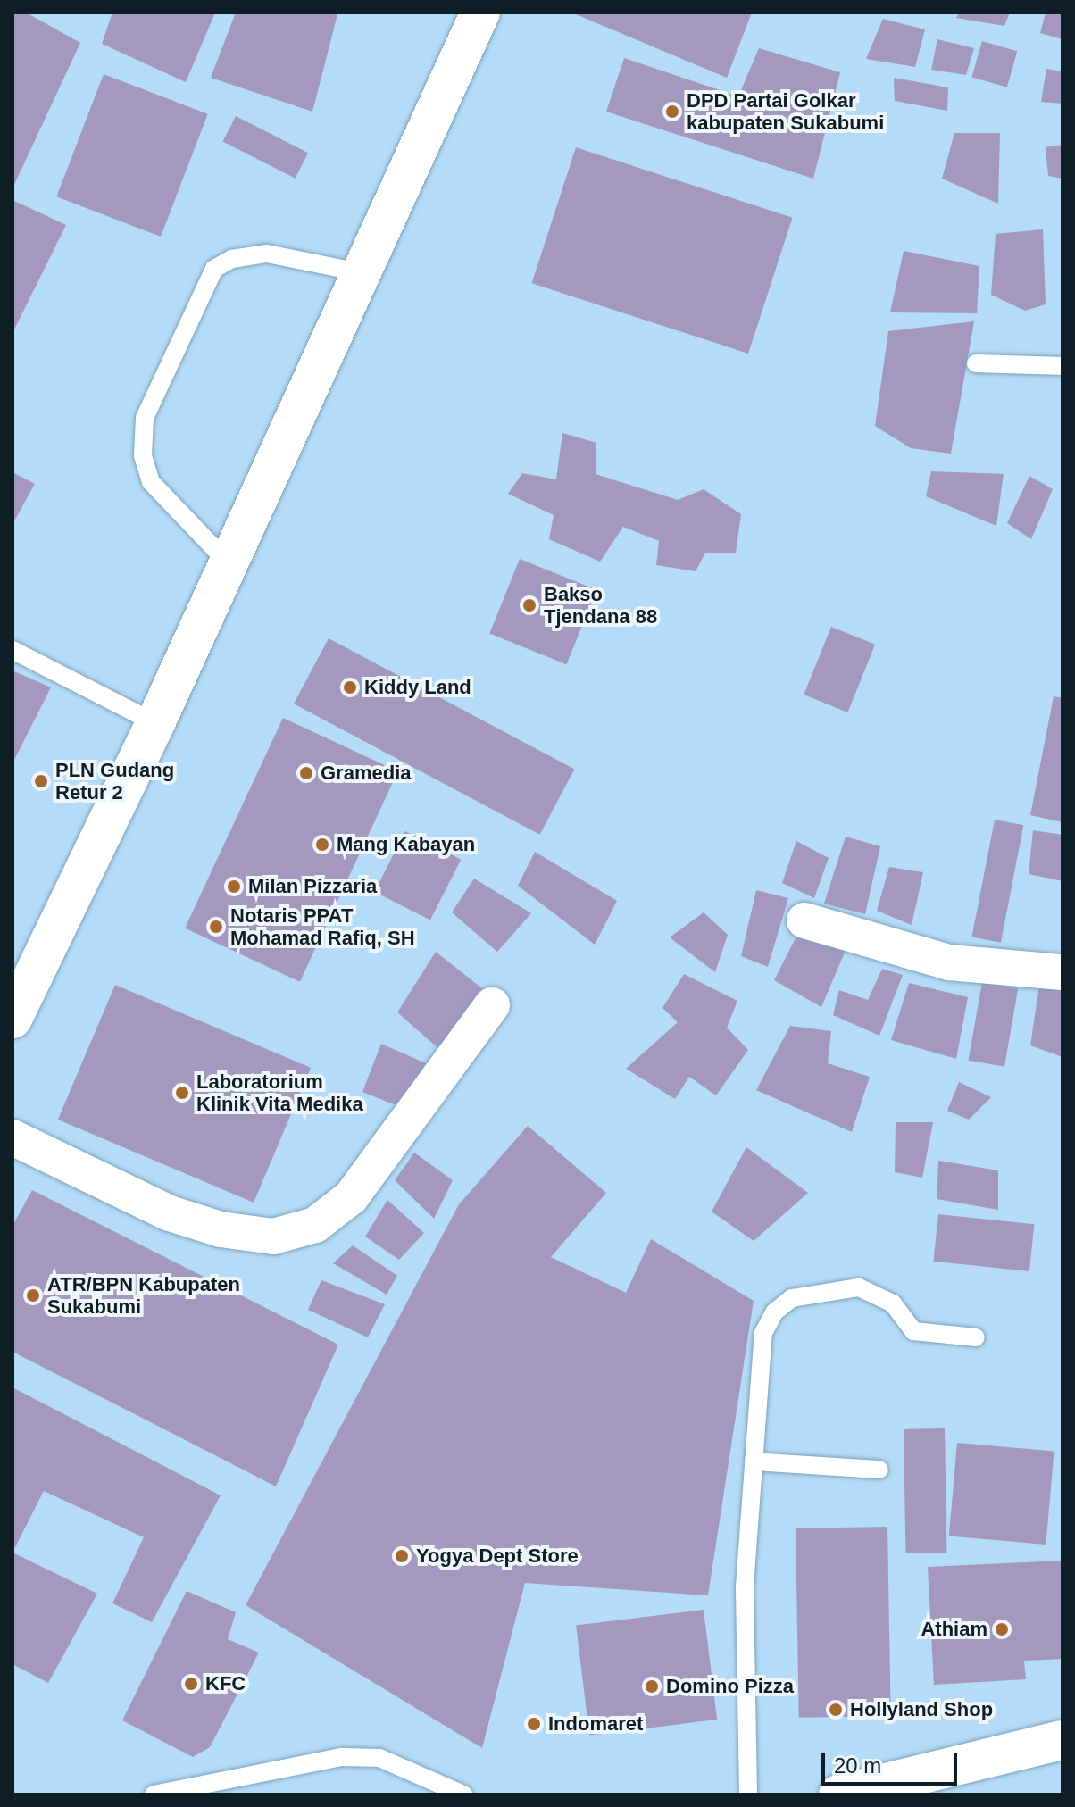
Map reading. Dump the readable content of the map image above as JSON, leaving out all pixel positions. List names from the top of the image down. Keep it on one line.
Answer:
{"places":["DPD Partai Golkar kabupaten Sukabumi","Bakso Tjendana 88","Kiddy Land","Gramedia","PLN Gudang Retur 2","Mang Kabayan","Milan Pizzaria","Notaris PPAT Mohamad Rafiq, SH","Laboratorium Klinik Vita Medika","ATR/BPN Kabupaten Sukabumi","Yogya Dept Store","Athiam","KFC","Domino Pizza","Hollyland Shop","Indomaret"],"scale_bar":"20 m"}
